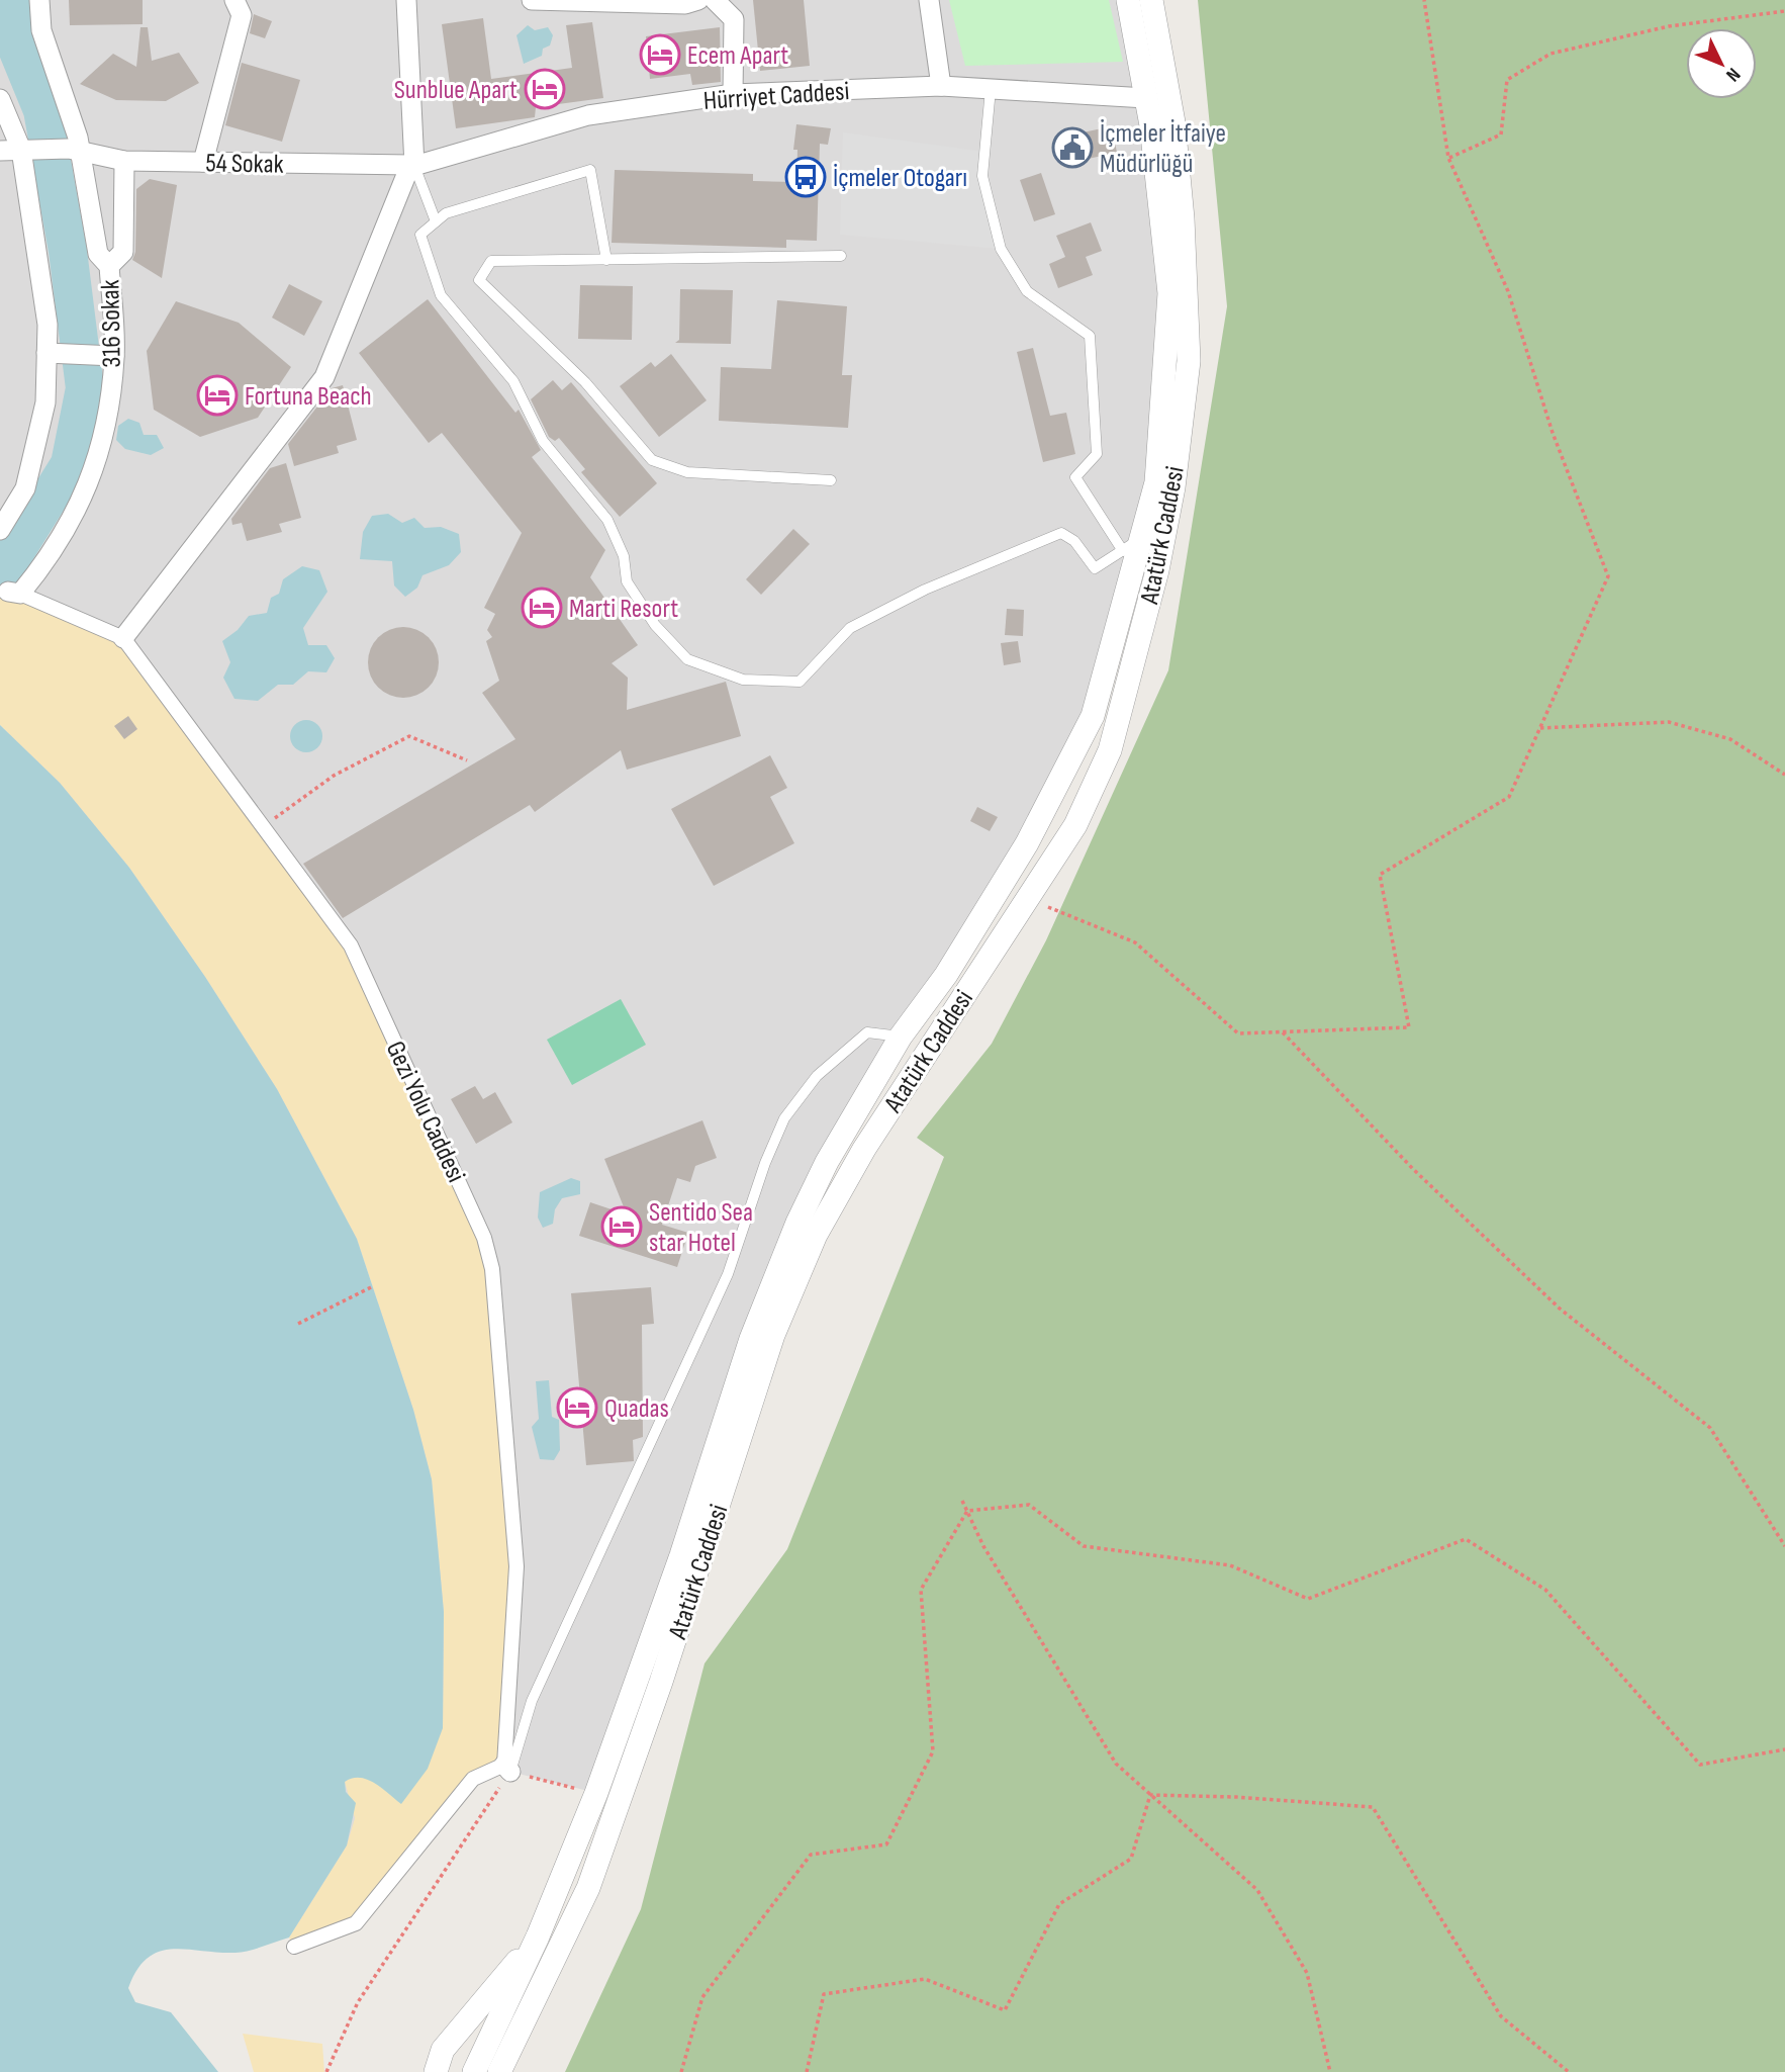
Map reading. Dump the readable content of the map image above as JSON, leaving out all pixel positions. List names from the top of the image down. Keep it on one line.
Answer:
{"streets":{"street":["Hürriyet Caddesi","54 Sokak","316 Sokak","Atatürk Caddesi","Gezi Yolu Caddesi"]},"crossings":[["Hürriyet Caddesi","54 Sokak"],["Hürriyet Caddesi","Atatürk Caddesi"],["54 Sokak","316 Sokak"]],"places":{"hotel":["Ecem Apart","Sunblue Apart","Fortuna Beach","Marti Resort","Sentido Sea star Hotel","Quadas"],"public building":["İçmeler İtfaiye Müdürlüğü"],"bus stop":["İçmeler Otogarı"]},"north":"bottom right"}
